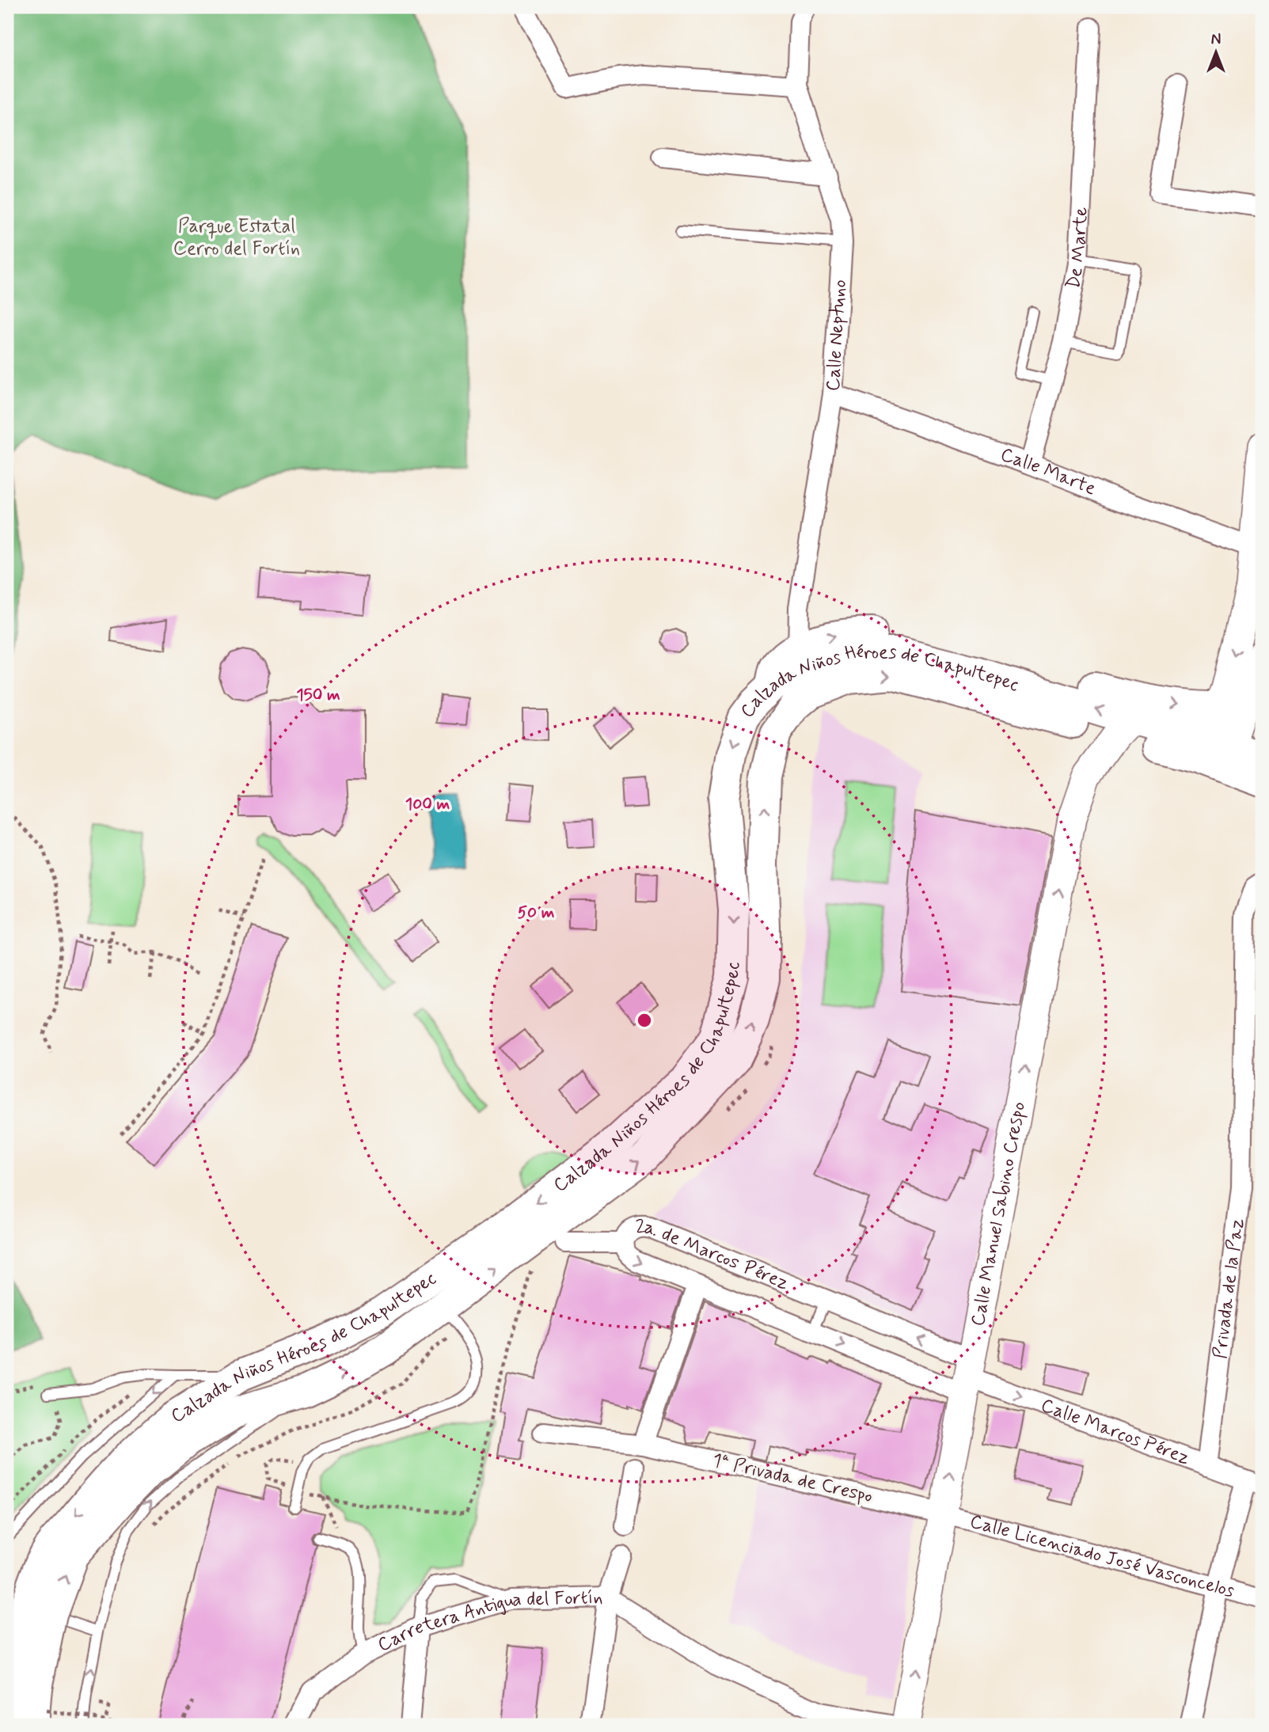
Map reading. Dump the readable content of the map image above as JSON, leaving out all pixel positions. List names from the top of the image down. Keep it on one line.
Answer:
{"streets":{"main road":["Calzada Niños Héroes de Chapultepec"],"street":["De Marte","Calle Neptuno","Calle Marte","Calle Manuel Sabino Crespo","2a. de Marcos Pérez","Privada de la Paz","Calle Marcos Pérez","1ª Privada de Crespo","Calle Licenciado José Vasconcelos","Carretera Antigua del Fortín"]},"crossings":[["De Marte","Calle Marte"],["Calle Neptuno","Calle Marte"],["Calle Neptuno","Calzada Niños Héroes de Chapultepec"],["Calzada Niños Héroes de Chapultepec","Calle Manuel Sabino Crespo"],["Calle Manuel Sabino Crespo","2a. de Marcos Pérez"],["Calle Manuel Sabino Crespo","Calle Marcos Pérez"],["Calle Manuel Sabino Crespo","1ª Privada de Crespo"],["Calle Manuel Sabino Crespo","Calle Licenciado José Vasconcelos"],["2a. de Marcos Pérez","Calle Marcos Pérez"],["Privada de la Paz","Calle Marcos Pérez"],["1ª Privada de Crespo","Calle Licenciado José Vasconcelos"]],"one_way":["Calle Manuel Sabino Crespo","Calle Marcos Pérez"],"parks":["Parque Estatal Cerro del Fortín"],"north":"top","rings":["150 m","100 m","50 m"]}
